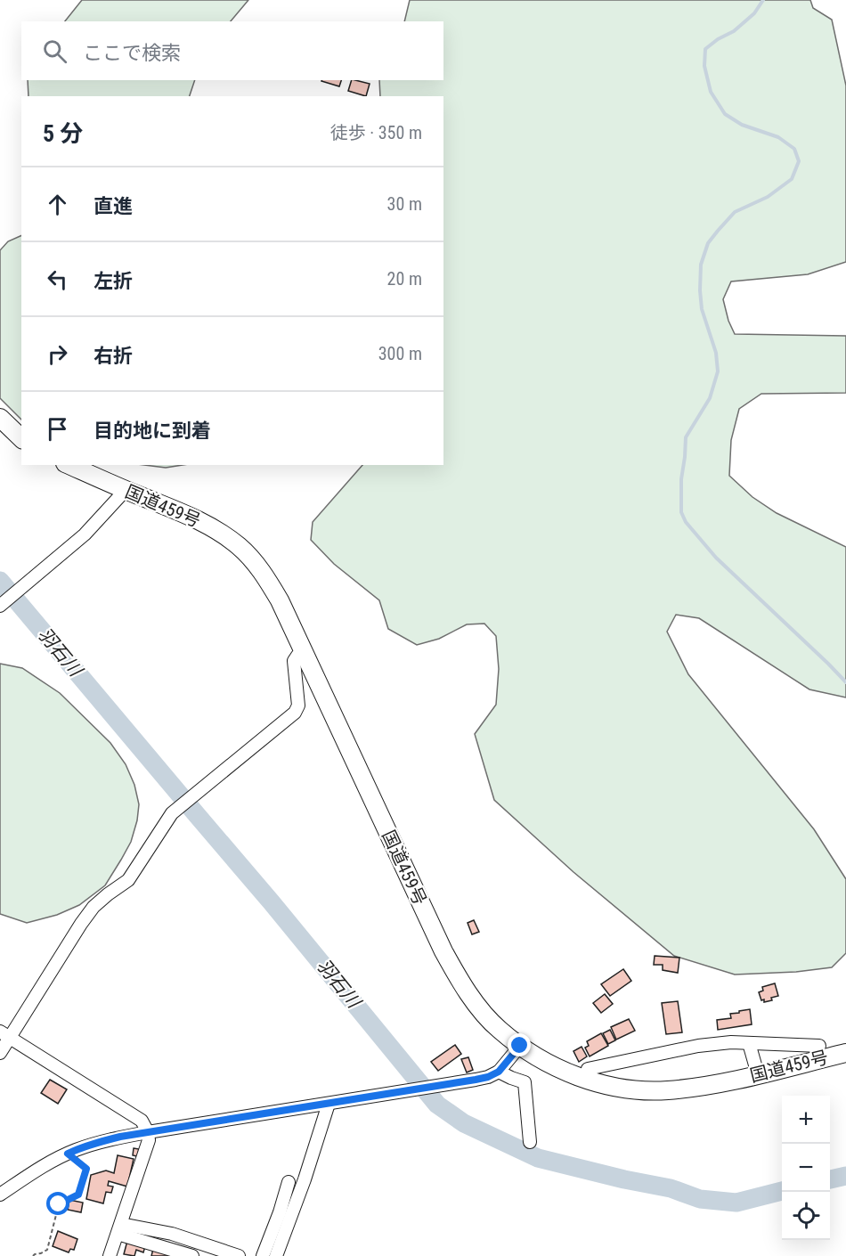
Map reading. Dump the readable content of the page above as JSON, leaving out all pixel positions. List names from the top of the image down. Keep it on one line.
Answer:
{"streets":{"highway":["国道459号"]},"water":["羽石川"],"page":{"search":"ここで検索","heading":["5 分","徒歩 · 350 m"],"list":[["直進","30 m"],["左折","20 m"],["右折","300 m"],"目的地に到着"],"map_buttons":["+","−"]}}
